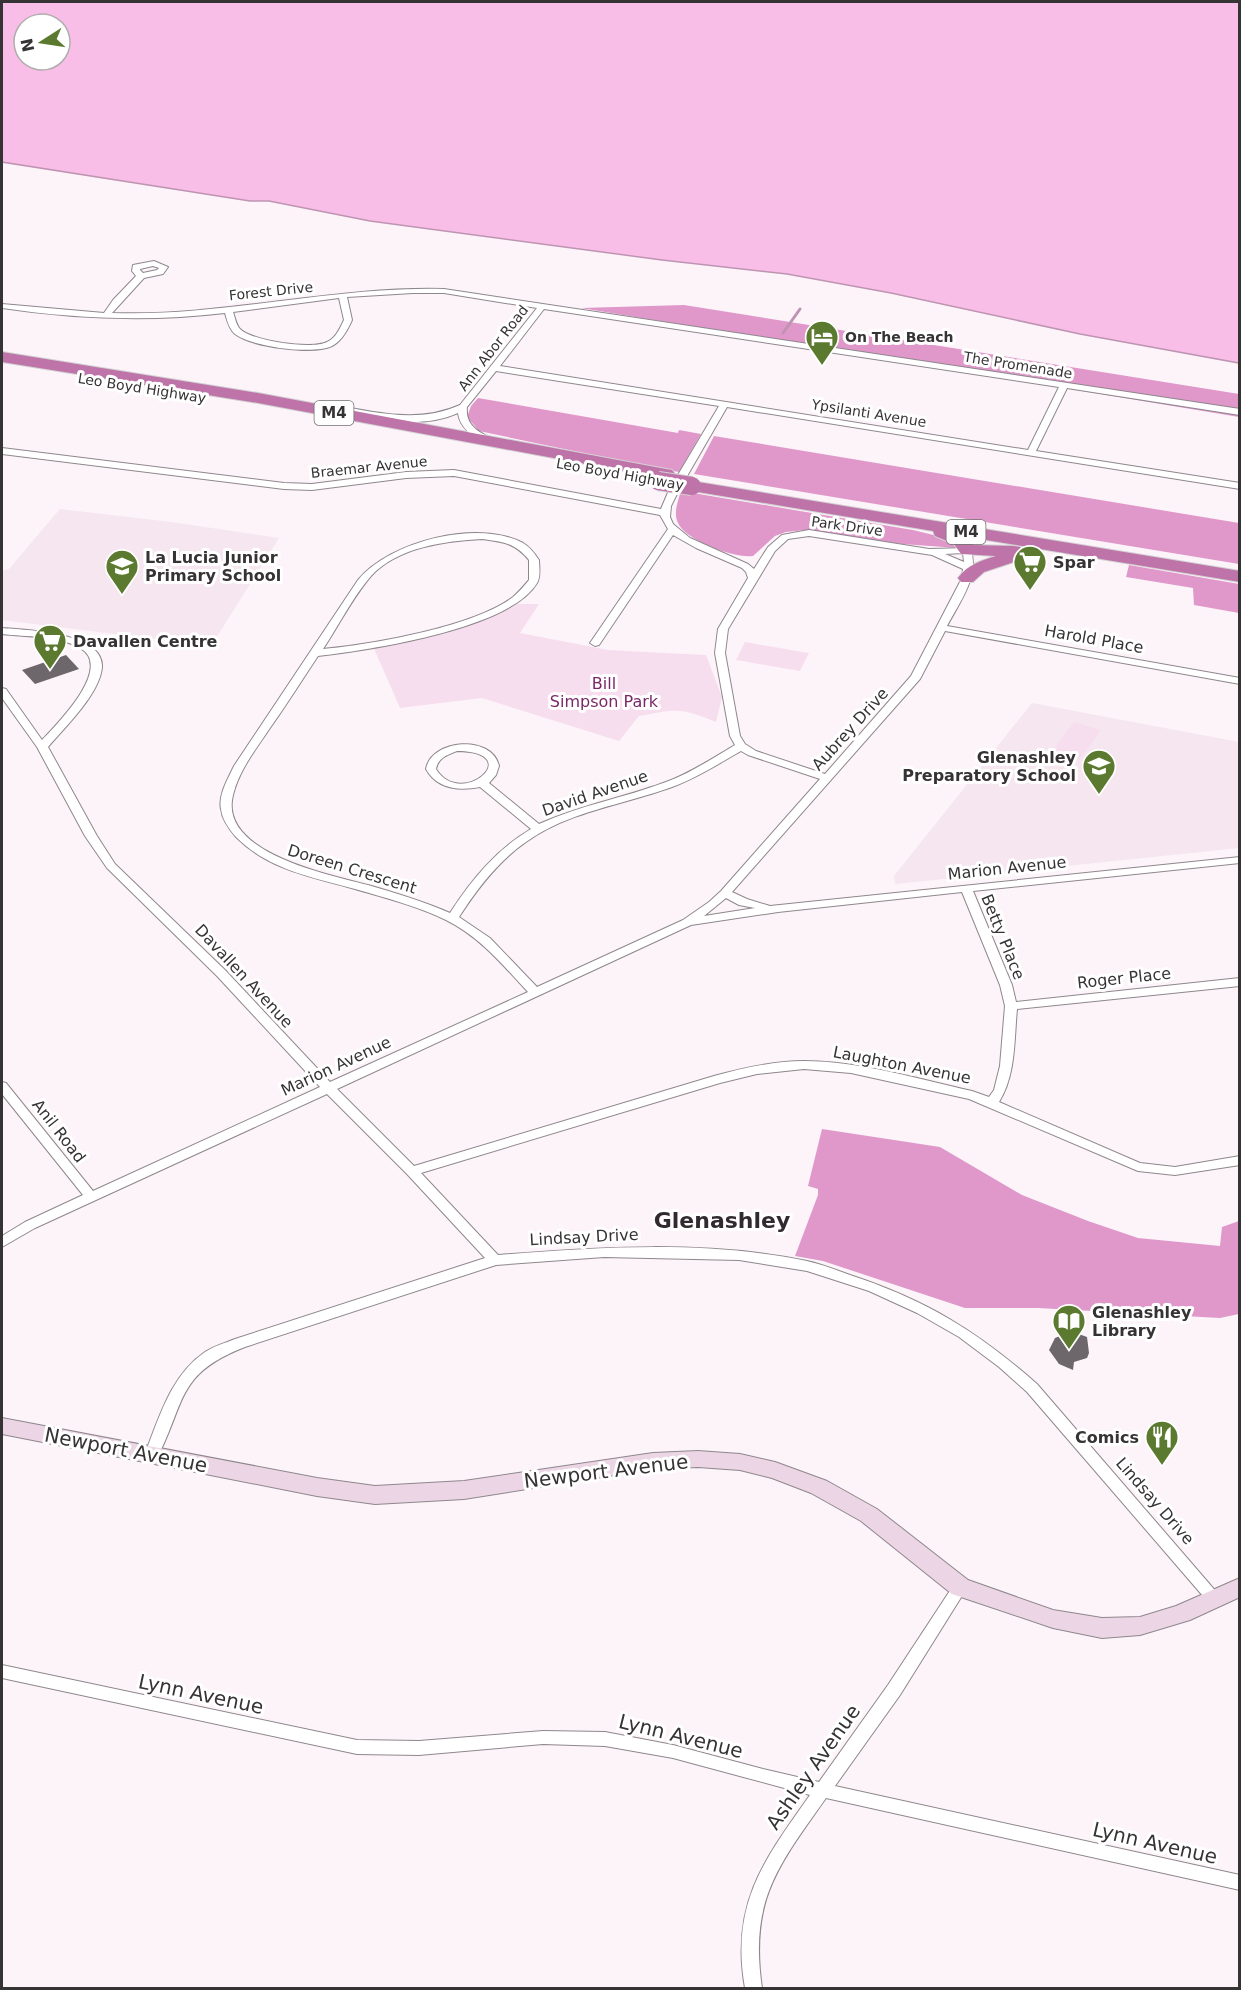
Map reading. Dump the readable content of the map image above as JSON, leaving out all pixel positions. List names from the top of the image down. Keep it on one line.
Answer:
{"streets":{"highway":["Leo Boyd Highway","M4"],"street":["Forest Drive","Ann Abor Road","The Promenade","Ypsilanti Avenue","Braemar Avenue","Park Drive","Harold Place","Aubrey Drive","David Avenue","Marion Avenue","Doreen Crescent","Betty Place","Davallen Avenue","Roger Place","Laughton Avenue","Anil Road","Lindsay Drive","Newport Avenue","Lynn Avenue","Ashley Avenue"]},"crossings":[["Forest Drive","Ann Abor Road"],["Forest Drive","The Promenade"],["Ann Abor Road","The Promenade"],["Ann Abor Road","Leo Boyd Highway"],["Ann Abor Road","Ypsilanti Avenue"],["Park Drive","Aubrey Drive"],["Harold Place","Aubrey Drive"],["Aubrey Drive","Marion Avenue"],["David Avenue","Doreen Crescent"],["Marion Avenue","Doreen Crescent"],["Marion Avenue","Betty Place"],["Marion Avenue","Davallen Avenue"],["Marion Avenue","Anil Road"],["Betty Place","Roger Place"],["Betty Place","Laughton Avenue"],["Davallen Avenue","Laughton Avenue"],["Davallen Avenue","Lindsay Drive"],["Lindsay Drive","Newport Avenue"],["Newport Avenue","Ashley Avenue"],["Lynn Avenue","Ashley Avenue"]],"districts":["Glenashley"],"parks":["Bill Simpson Park"],"places":{"hotel":["On The Beach"],"supermarket":["Spar","Davallen Centre"],"school or university":["La Lucia Junior Primary School","Glenashley Preparatory School"],"library":["Glenashley Library"],"restaurant":["Comics"]},"north":"left"}
